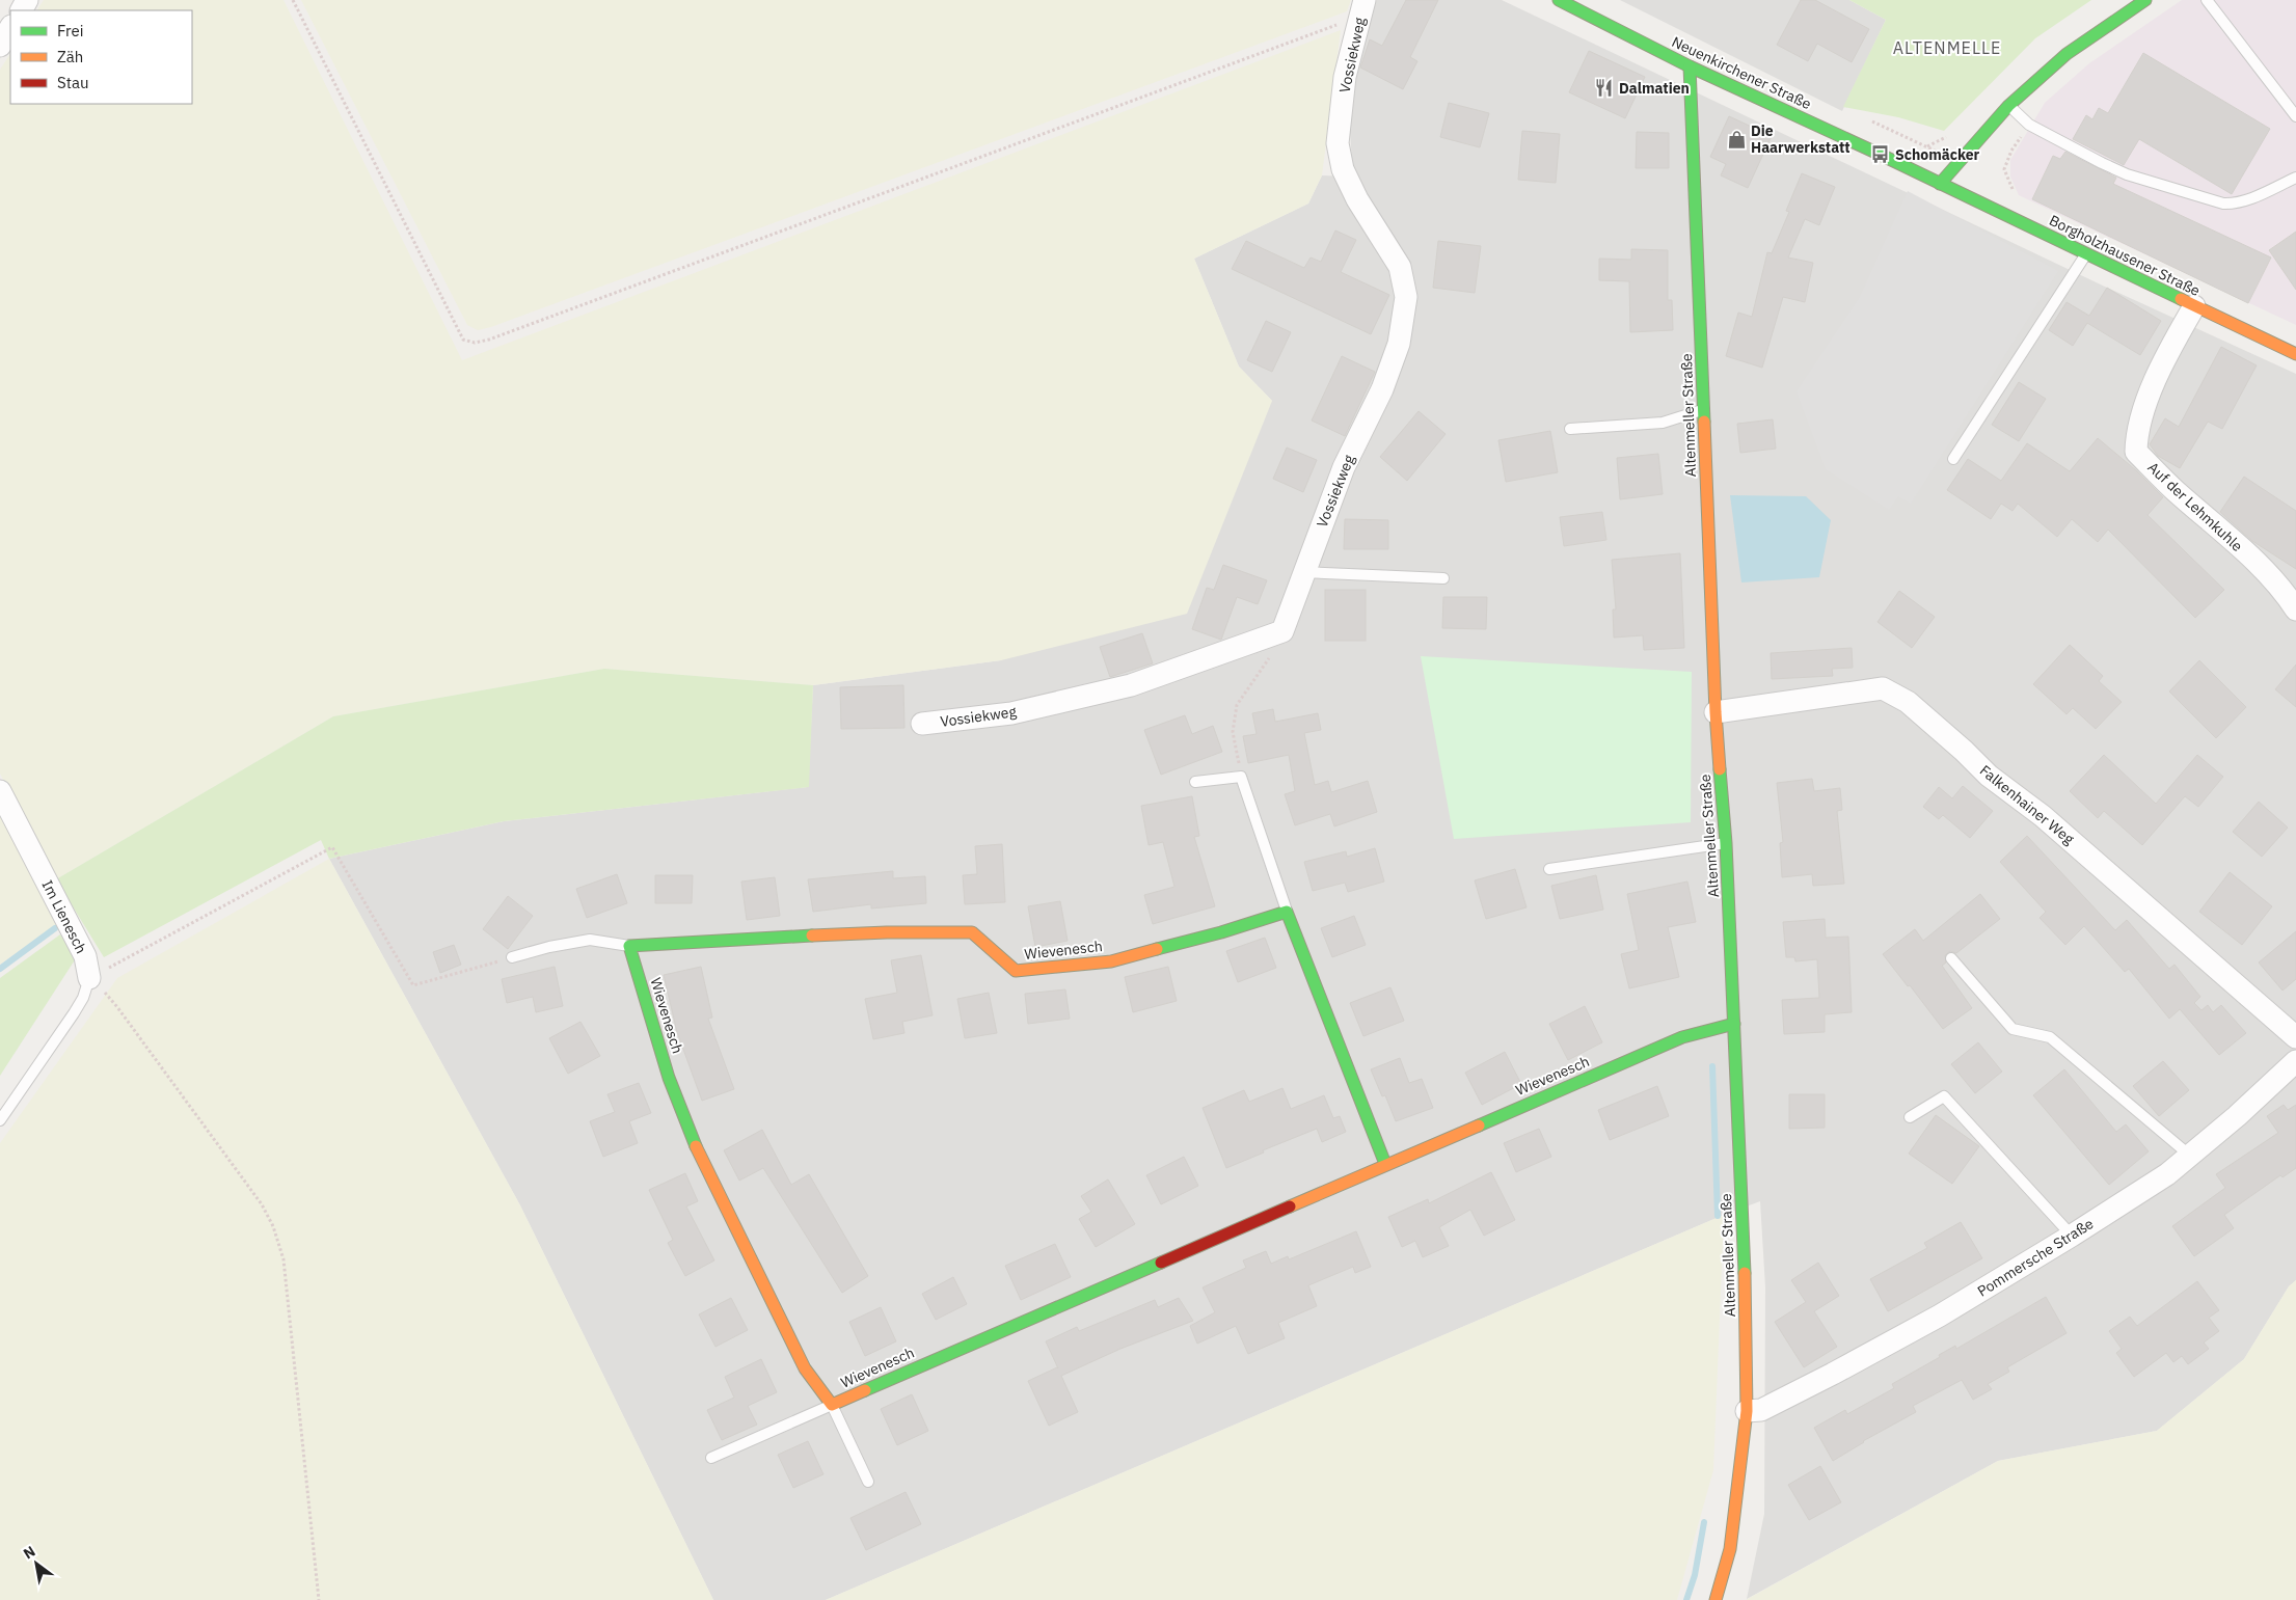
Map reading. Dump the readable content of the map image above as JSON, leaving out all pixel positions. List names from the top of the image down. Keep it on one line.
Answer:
{"streets":{"street":["Vossiekweg","Neuenkirchener Straße","Borgholzhausener Straße","Altenmeller Straße","Auf der Lehmkuhle","Falkenhainer Weg","Im Lienesch","Wievenesch","Pommersche Straße"]},"crossings":[["Neuenkirchener Straße","Borgholzhausener Straße"],["Neuenkirchener Straße","Altenmeller Straße"],["Borgholzhausener Straße","Auf der Lehmkuhle"],["Altenmeller Straße","Falkenhainer Weg"],["Altenmeller Straße","Wievenesch"],["Altenmeller Straße","Pommersche Straße"]],"districts":["ALTENMELLE"],"places":{"restaurant":["Dalmatien"],"shop":["Die Haarwerkstatt"],"bus stop":["Schomäcker"]},"legend":["Frei","Zäh","Stau"],"north":"top left"}
